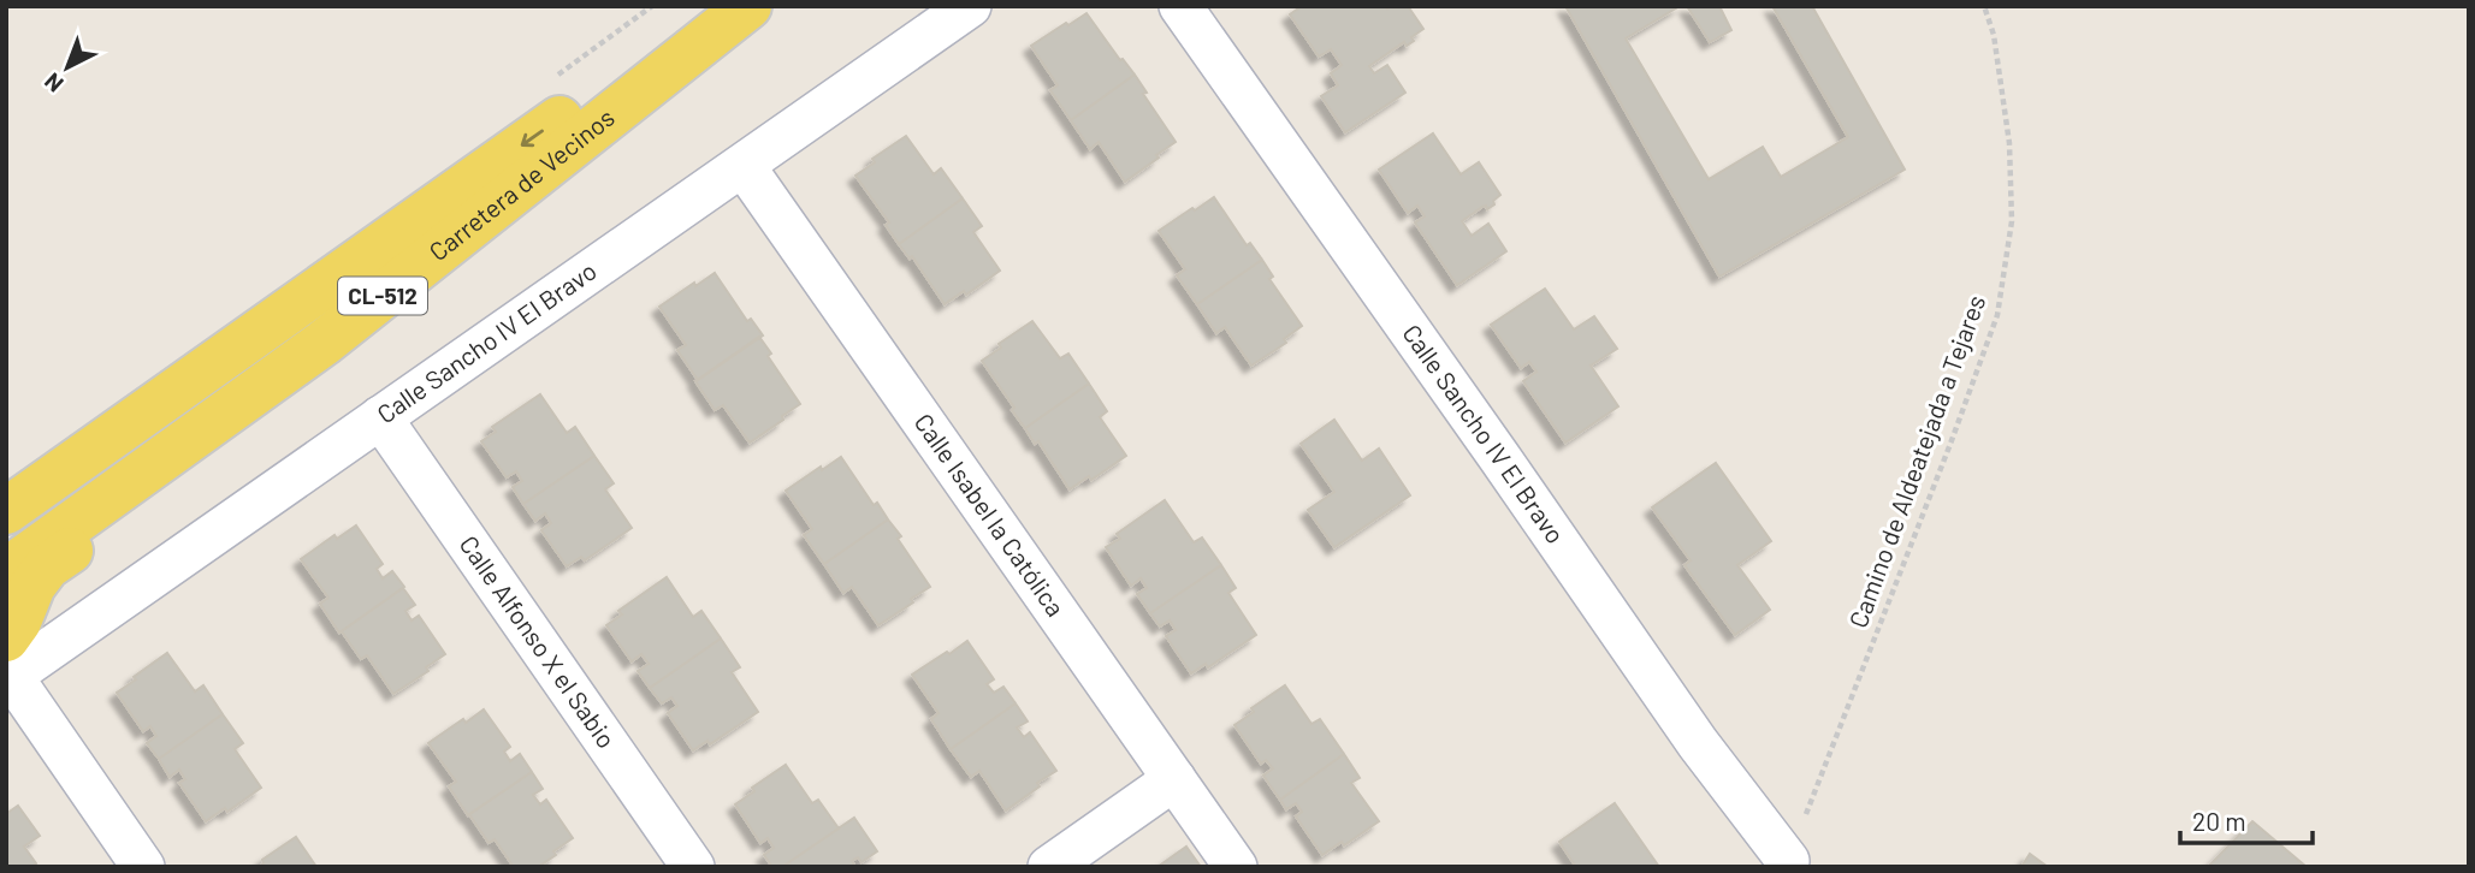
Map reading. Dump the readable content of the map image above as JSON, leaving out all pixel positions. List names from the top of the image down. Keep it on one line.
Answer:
{"streets":{"main road":["Carretera de Vecinos","CL-512"],"street":["Calle Sancho IV El Bravo","Calle Isabel la Católica","Calle Alfonso X el Sabio"],"path":["Camino de Aldeatejada a Tejares"]},"crossings":[["Calle Sancho IV El Bravo","Camino de Aldeatejada a Tejares"],["Calle Sancho IV El Bravo","Calle Isabel la Católica"],["Calle Sancho IV El Bravo","Calle Alfonso X el Sabio"]],"scale_bar":"20 m","north":"bottom left"}
